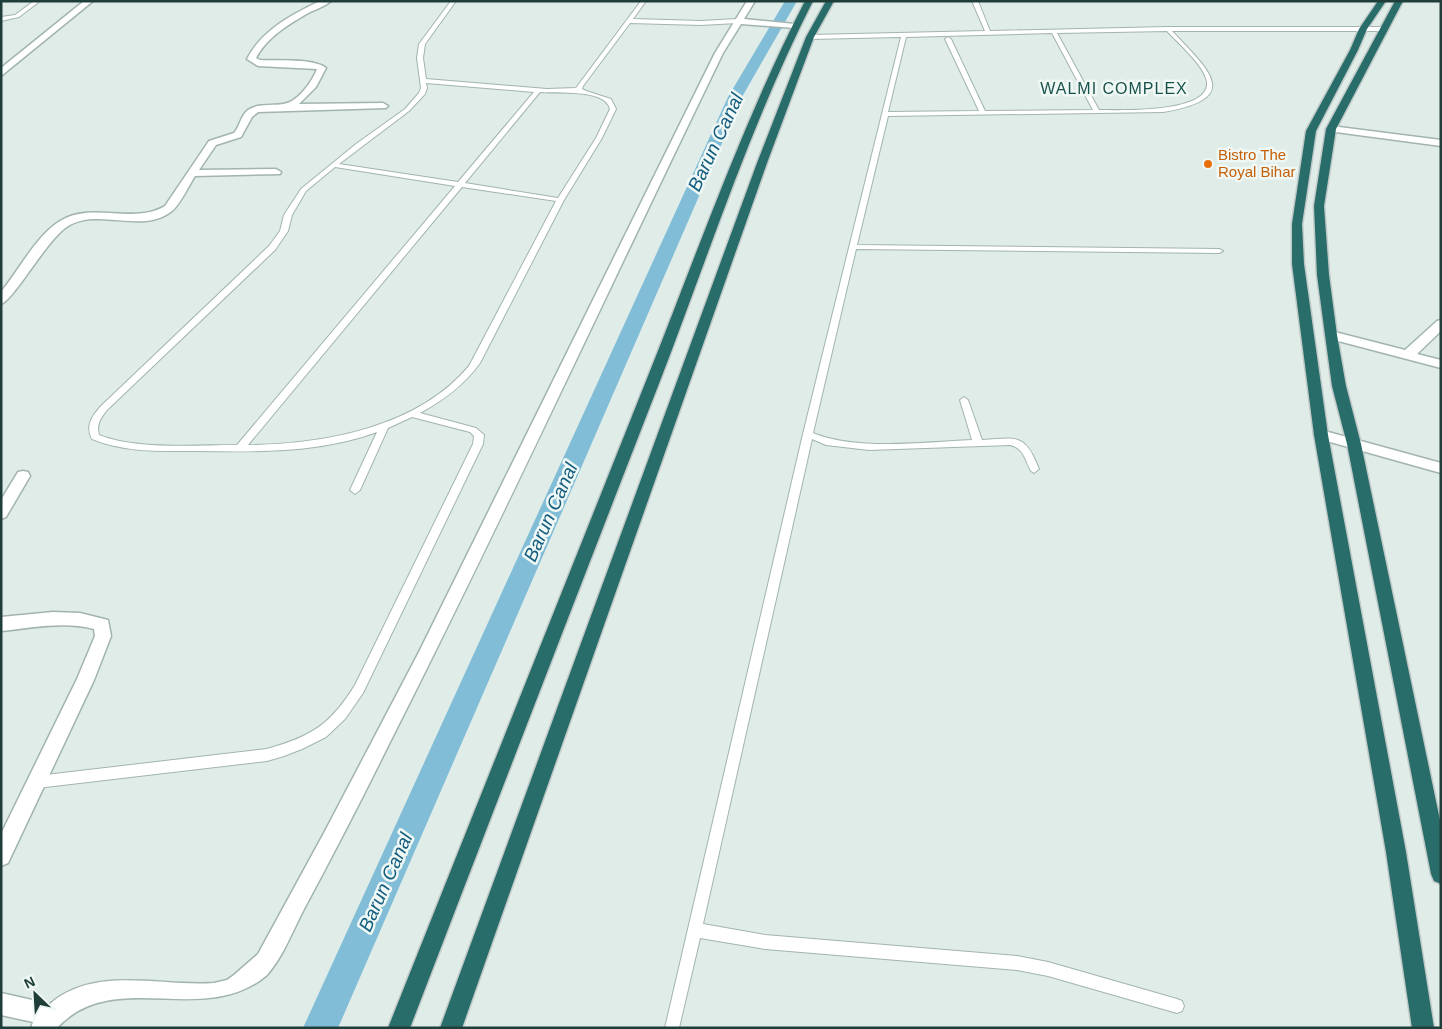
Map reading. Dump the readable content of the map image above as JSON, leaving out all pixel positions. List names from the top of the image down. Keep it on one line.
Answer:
{"districts":["WALMI COMPLEX"],"water":["Barun Canal"],"places":["Bistro The Royal Bihar"],"north":"top left"}
